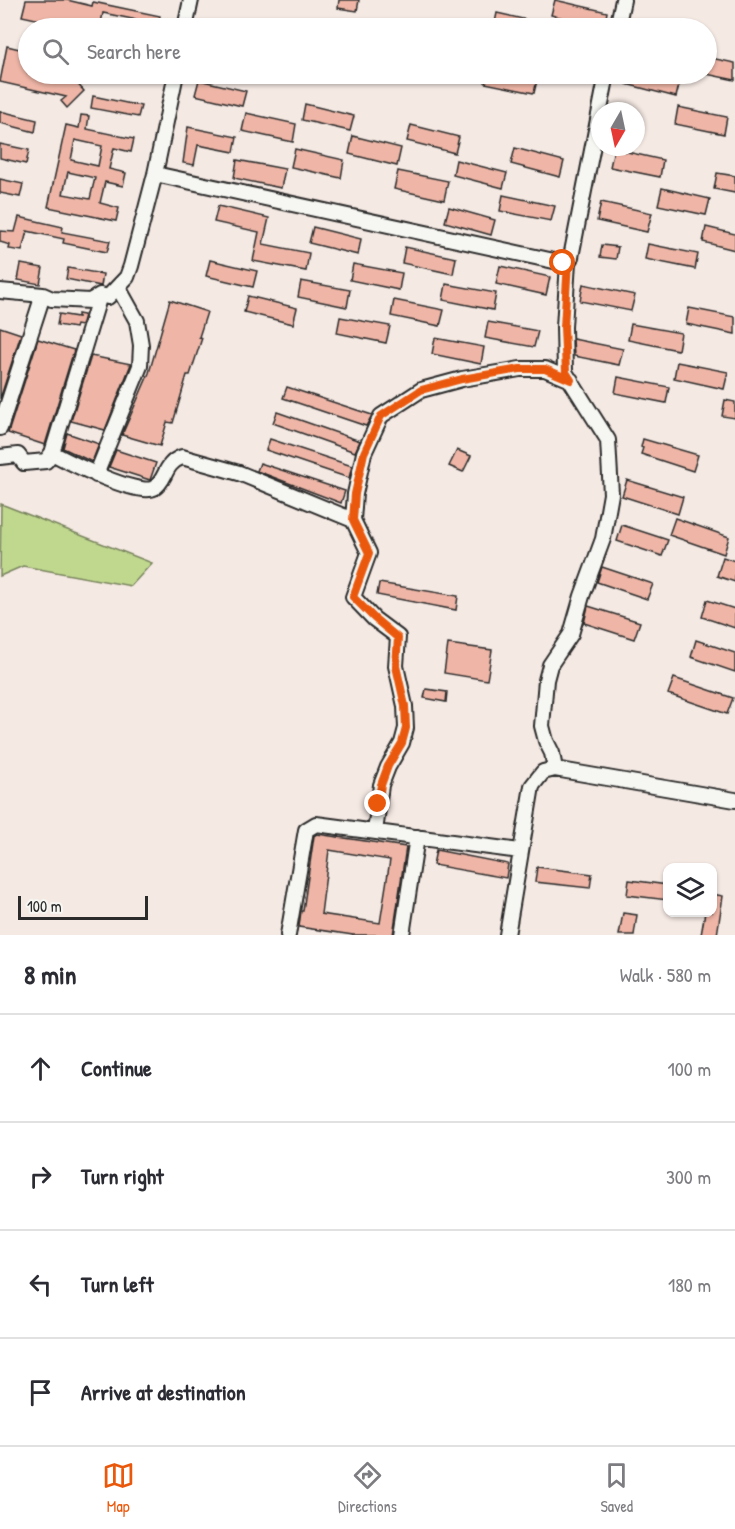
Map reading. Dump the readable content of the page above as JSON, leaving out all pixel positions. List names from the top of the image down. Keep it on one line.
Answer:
{"scale_bar":"100 m","north":"bottom","page":{"search":"Search here","scale":"100 m","heading":["8 min","Walk · 580 m"],"list":[["Continue","100 m"],["Turn right","300 m"],["Turn left","180 m"],"Arrive at destination"],"nav":["Map","Directions","Saved"]}}
